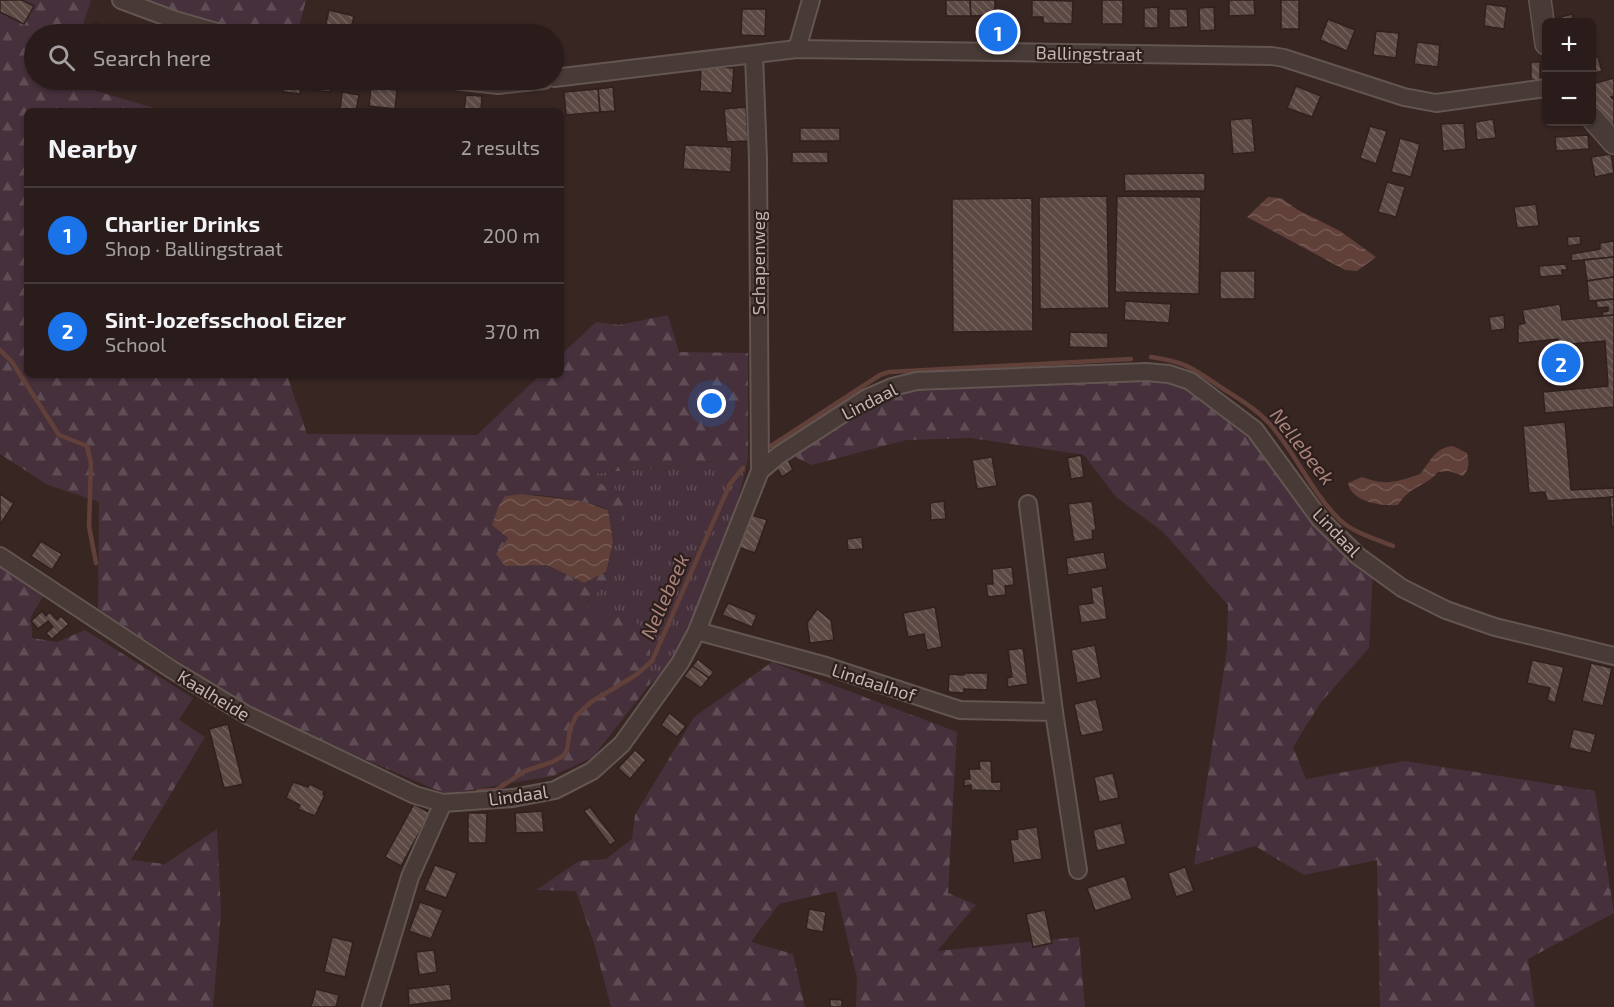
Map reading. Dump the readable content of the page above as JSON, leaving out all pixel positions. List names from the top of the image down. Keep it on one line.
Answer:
{"streets":{"street":["Ballingstraat","Schapenweg","Lindaal","Lindaalhof","Kaalheide"]},"crossings":[["Ballingstraat","Schapenweg"],["Schapenweg","Lindaal"],["Lindaal","Lindaalhof"],["Lindaal","Kaalheide"]],"water":["Nellebeek"],"page":{"pins":["1","2"],"map_buttons":["+","−"],"search":"Search here","heading":["Nearby","2 results"],"list":[{"mark":"1","name":"Charlier Drinks","note":"Shop · Ballingstraat","value":"200 m"},{"mark":"2","name":"Sint-Jozefsschool Eizer","note":"School","value":"370 m"}]}}
